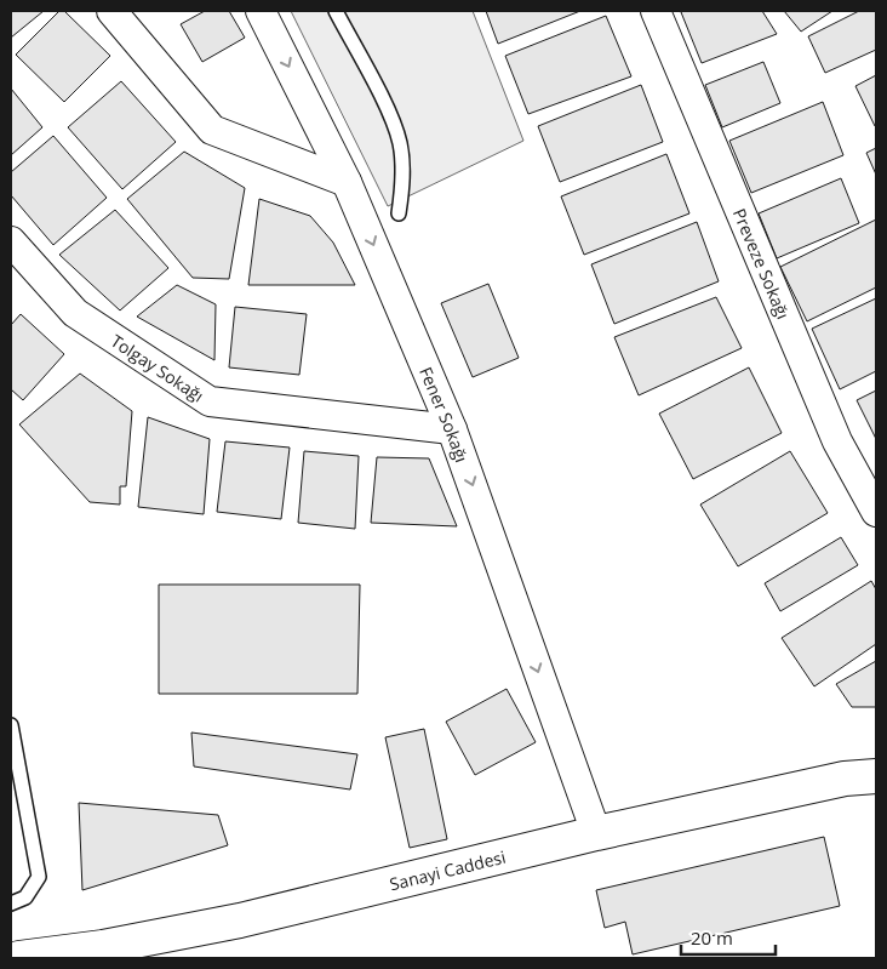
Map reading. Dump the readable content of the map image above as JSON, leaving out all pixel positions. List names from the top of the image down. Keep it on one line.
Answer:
{"streets":{"main road":["Sanayi Caddesi"],"street":["Preveze Sokağı","Tolgay Sokağı","Fener Sokağı"]},"crossings":[["Tolgay Sokağı","Fener Sokağı"],["Fener Sokağı","Sanayi Caddesi"]],"one_way":["Fener Sokağı"],"scale_bar":"20 m"}
